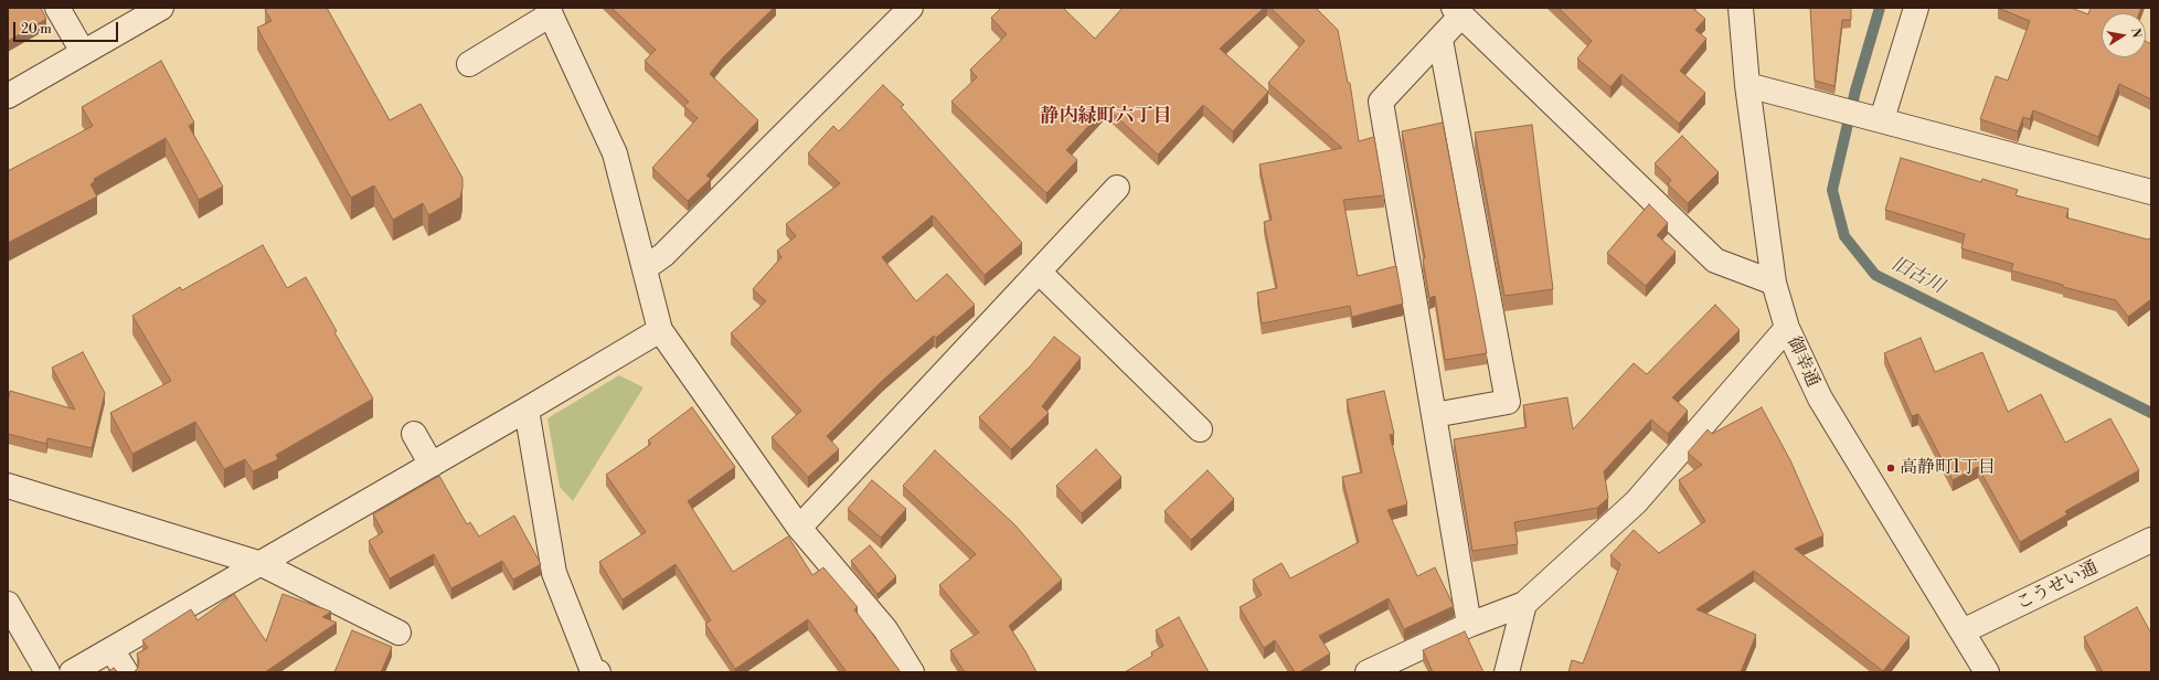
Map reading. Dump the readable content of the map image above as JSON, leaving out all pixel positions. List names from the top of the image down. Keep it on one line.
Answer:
{"streets":{"street":["御幸通","こうせい通"]},"crossings":[["御幸通","こうせい通"]],"districts":["静内緑町六丁目"],"water":["旧古川"],"places":["高静町1丁目"],"scale_bar":"20 m","north":"right"}
